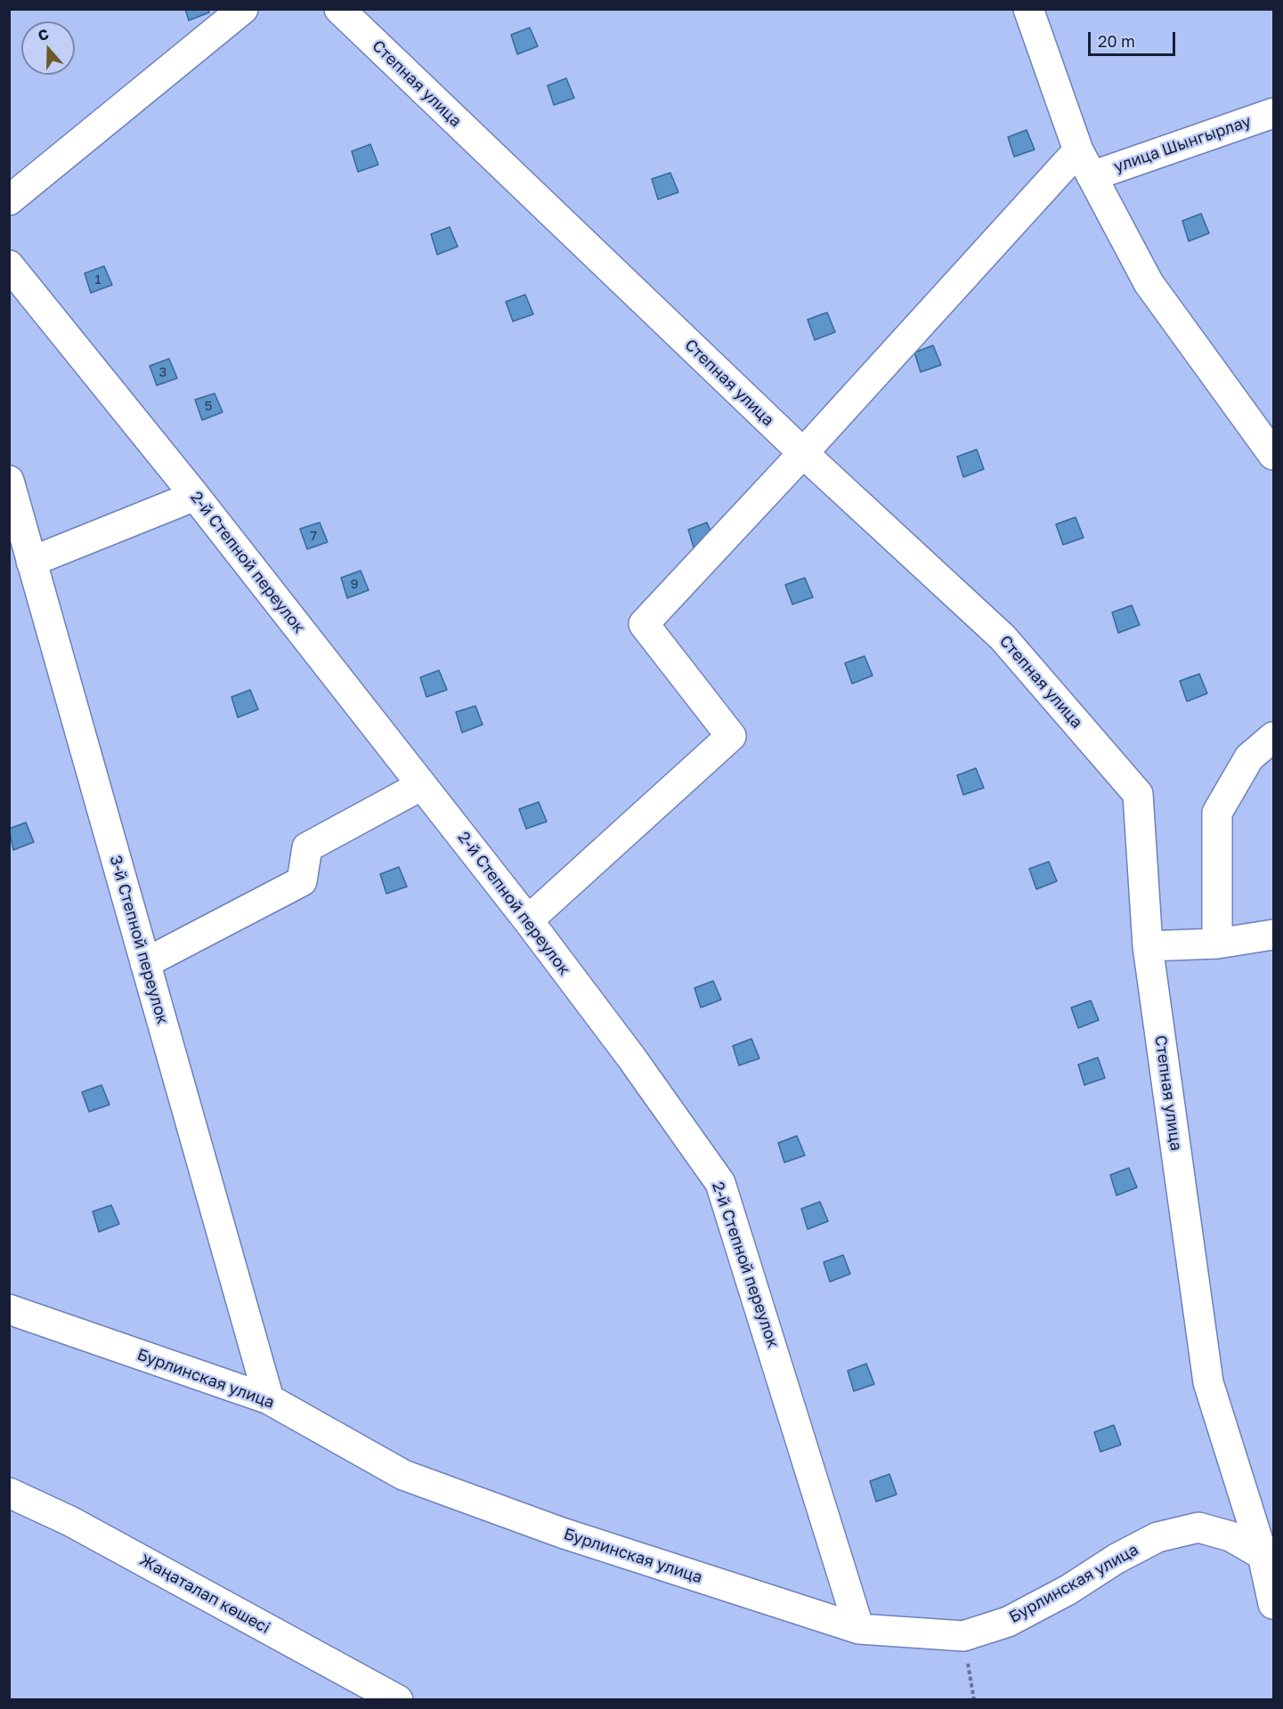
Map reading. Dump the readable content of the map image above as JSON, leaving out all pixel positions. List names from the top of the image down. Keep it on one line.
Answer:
{"streets":{"street":["Степная улица","улица Шынгырлау","2-й Степной переулок","3-й Степной переулок","Бурлинская улица","Жаңаталап көшесі"]},"crossings":[["Степная улица","Бурлинская улица"],["2-й Степной переулок","Бурлинская улица"],["3-й Степной переулок","Бурлинская улица"]],"house_numbers":["1","3","5","7","9"],"scale_bar":"20 m","north":"top"}
